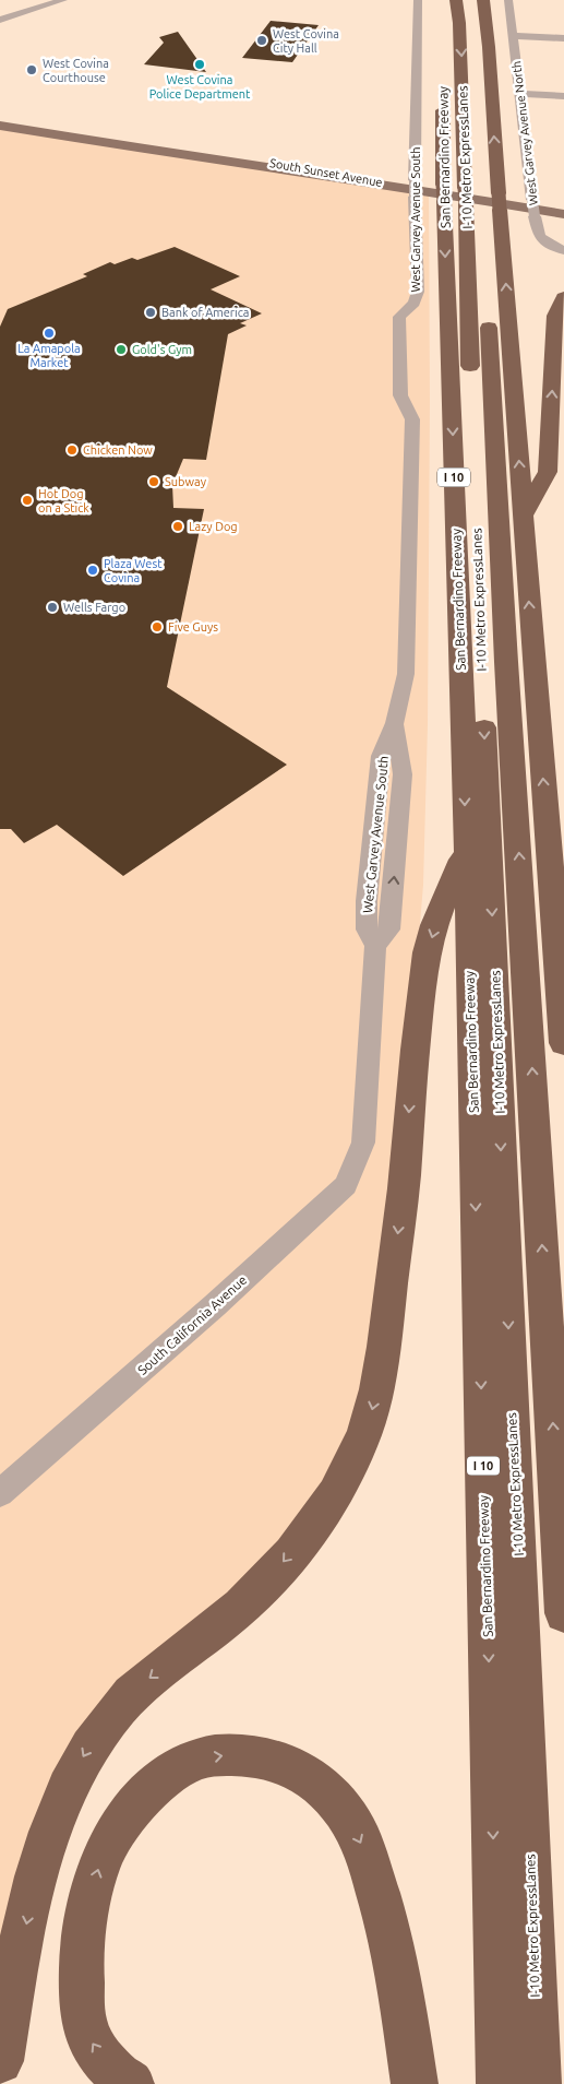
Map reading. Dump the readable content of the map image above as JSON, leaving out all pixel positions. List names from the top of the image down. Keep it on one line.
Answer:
{"streets":{"highway":["San Bernardino Freeway","I-10 Metro ExpressLanes","I 10"],"main road":["South Sunset Avenue"],"street":["West Garvey Avenue North","West Garvey Avenue South","South California Avenue"]},"crossings":[["San Bernardino Freeway","I-10 Metro ExpressLanes"],["West Garvey Avenue South","South California Avenue"]],"places":["West Covina City Hall","West Covina Police Department","West Covina Courthouse","Bank of America","La Amapola Market","Gold's Gym","Chicken Now","Subway","Hot Dog on a Stick","Lazy Dog","Plaza West Covina","Wells Fargo","Five Guys"]}
